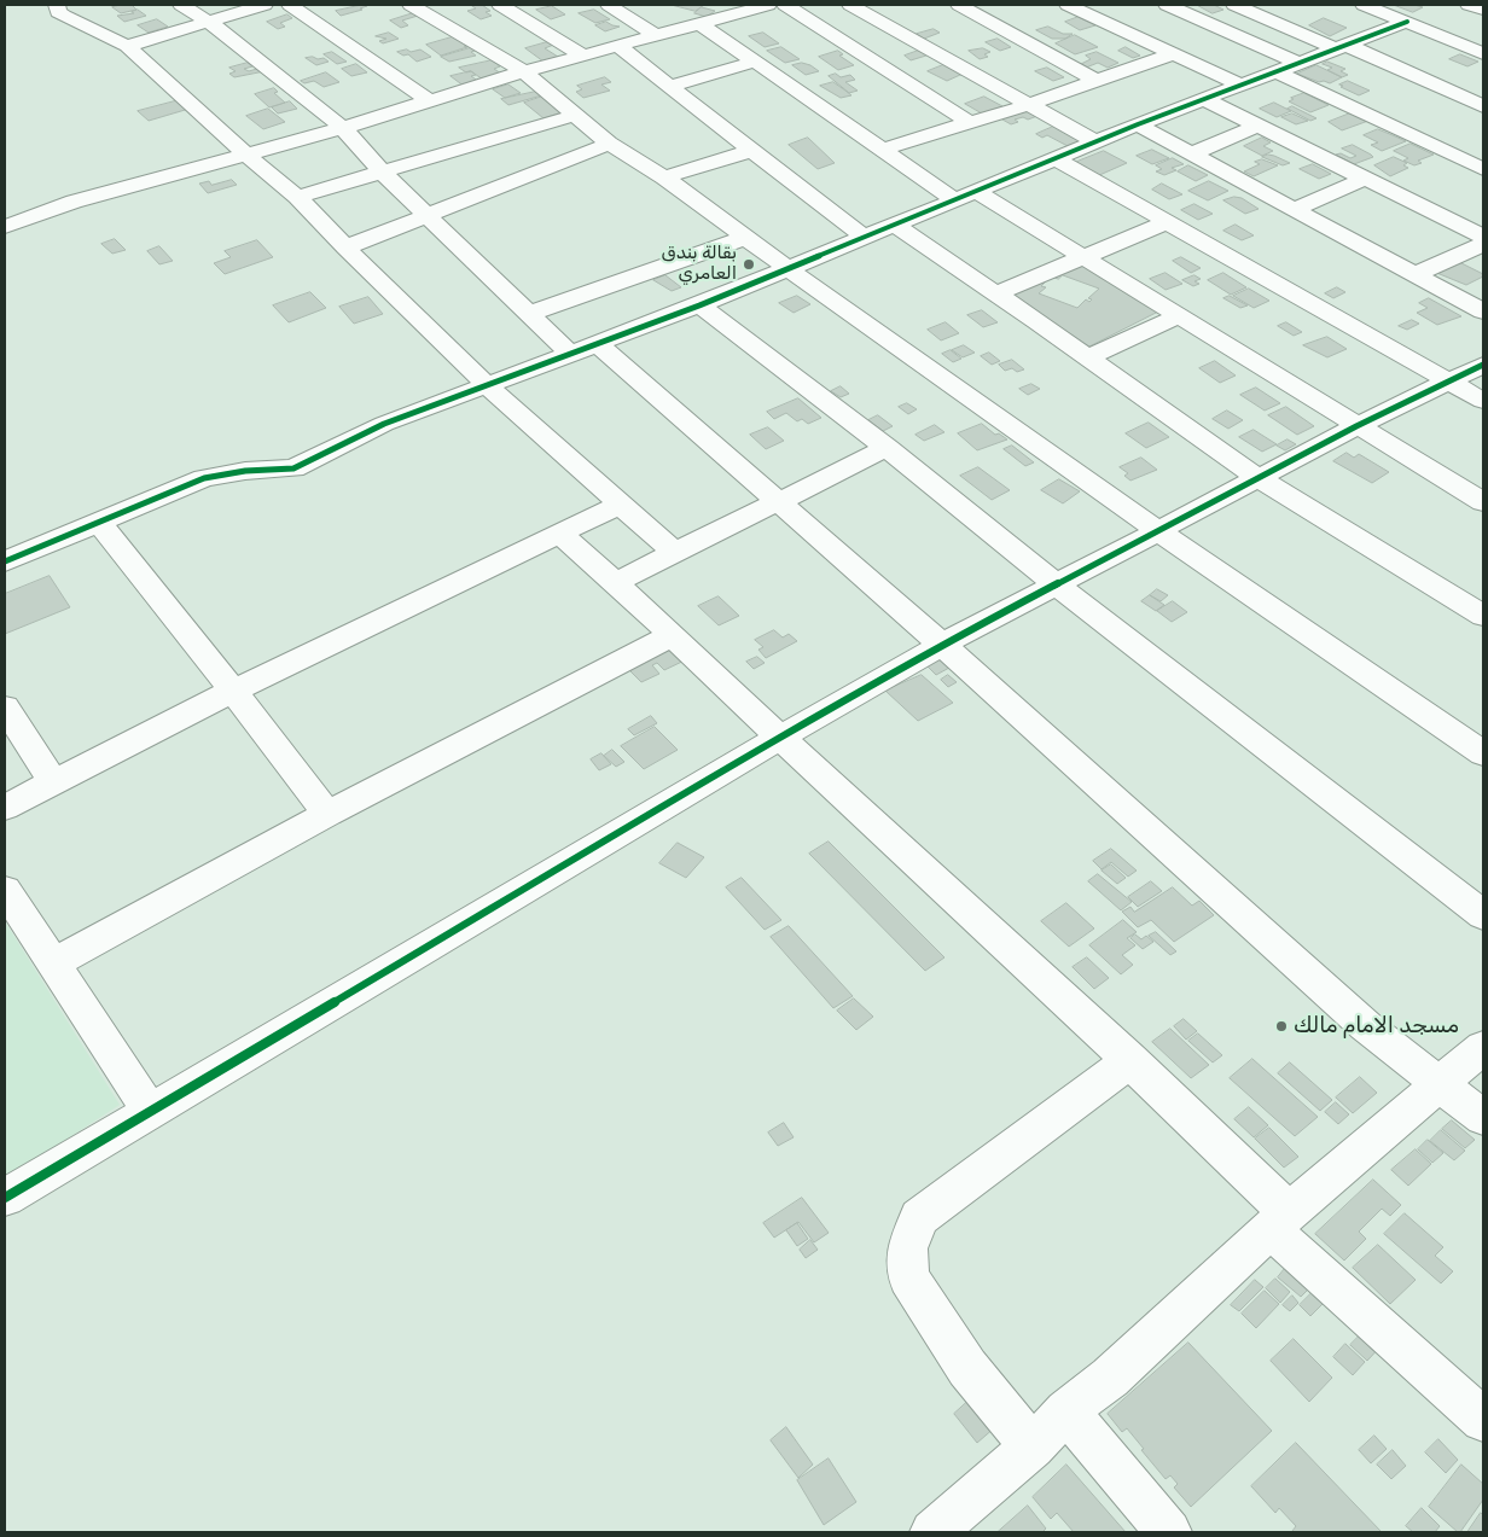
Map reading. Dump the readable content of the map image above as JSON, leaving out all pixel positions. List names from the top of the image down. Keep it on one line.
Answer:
{"places":["بقالة بندق العامري","مسجد الامام مالك"]}
